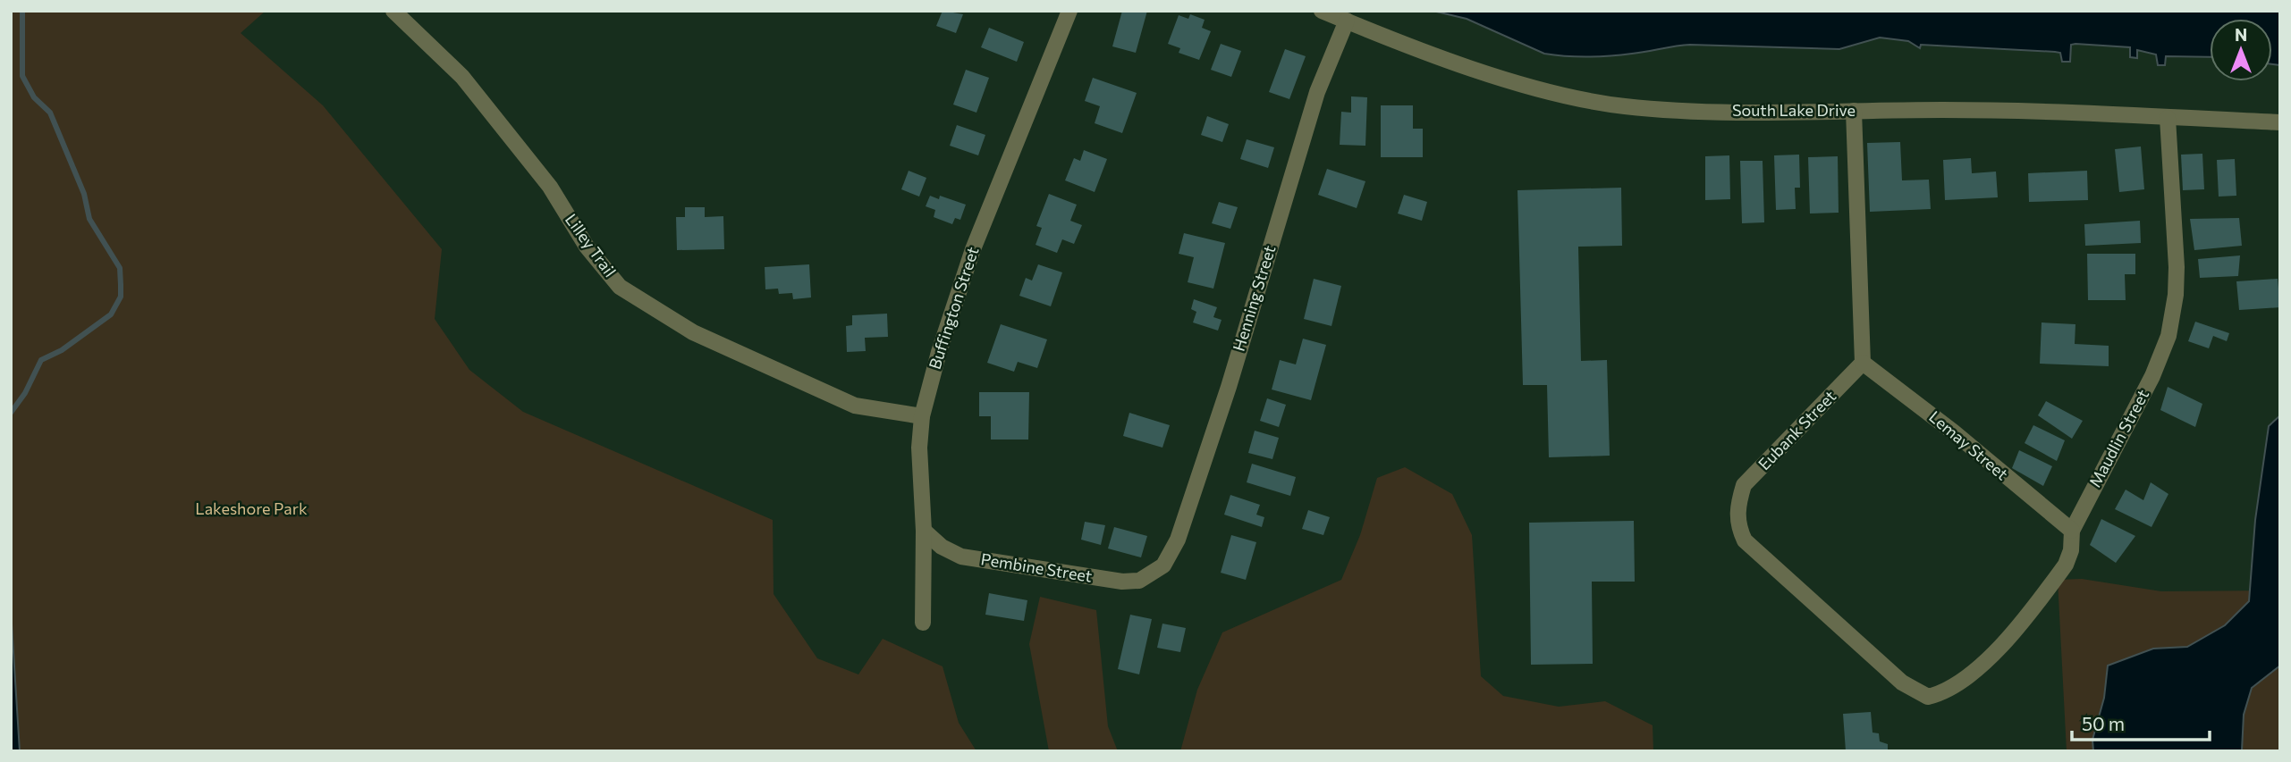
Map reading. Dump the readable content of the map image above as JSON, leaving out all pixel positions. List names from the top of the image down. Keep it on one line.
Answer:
{"streets":{"street":["South Lake Drive","Lilley Trail","Henning Street","Buffington Street","Eubank Street","Maudlin Street","Lemay Street","Pembine Street"]},"crossings":[["South Lake Drive","Henning Street"],["South Lake Drive","Maudlin Street"],["Lilley Trail","Buffington Street"],["Henning Street","Pembine Street"],["Buffington Street","Pembine Street"],["Eubank Street","Maudlin Street"],["Eubank Street","Lemay Street"],["Maudlin Street","Lemay Street"]],"parks":["Lakeshore Park"],"scale_bar":"50 m","north":"top"}
